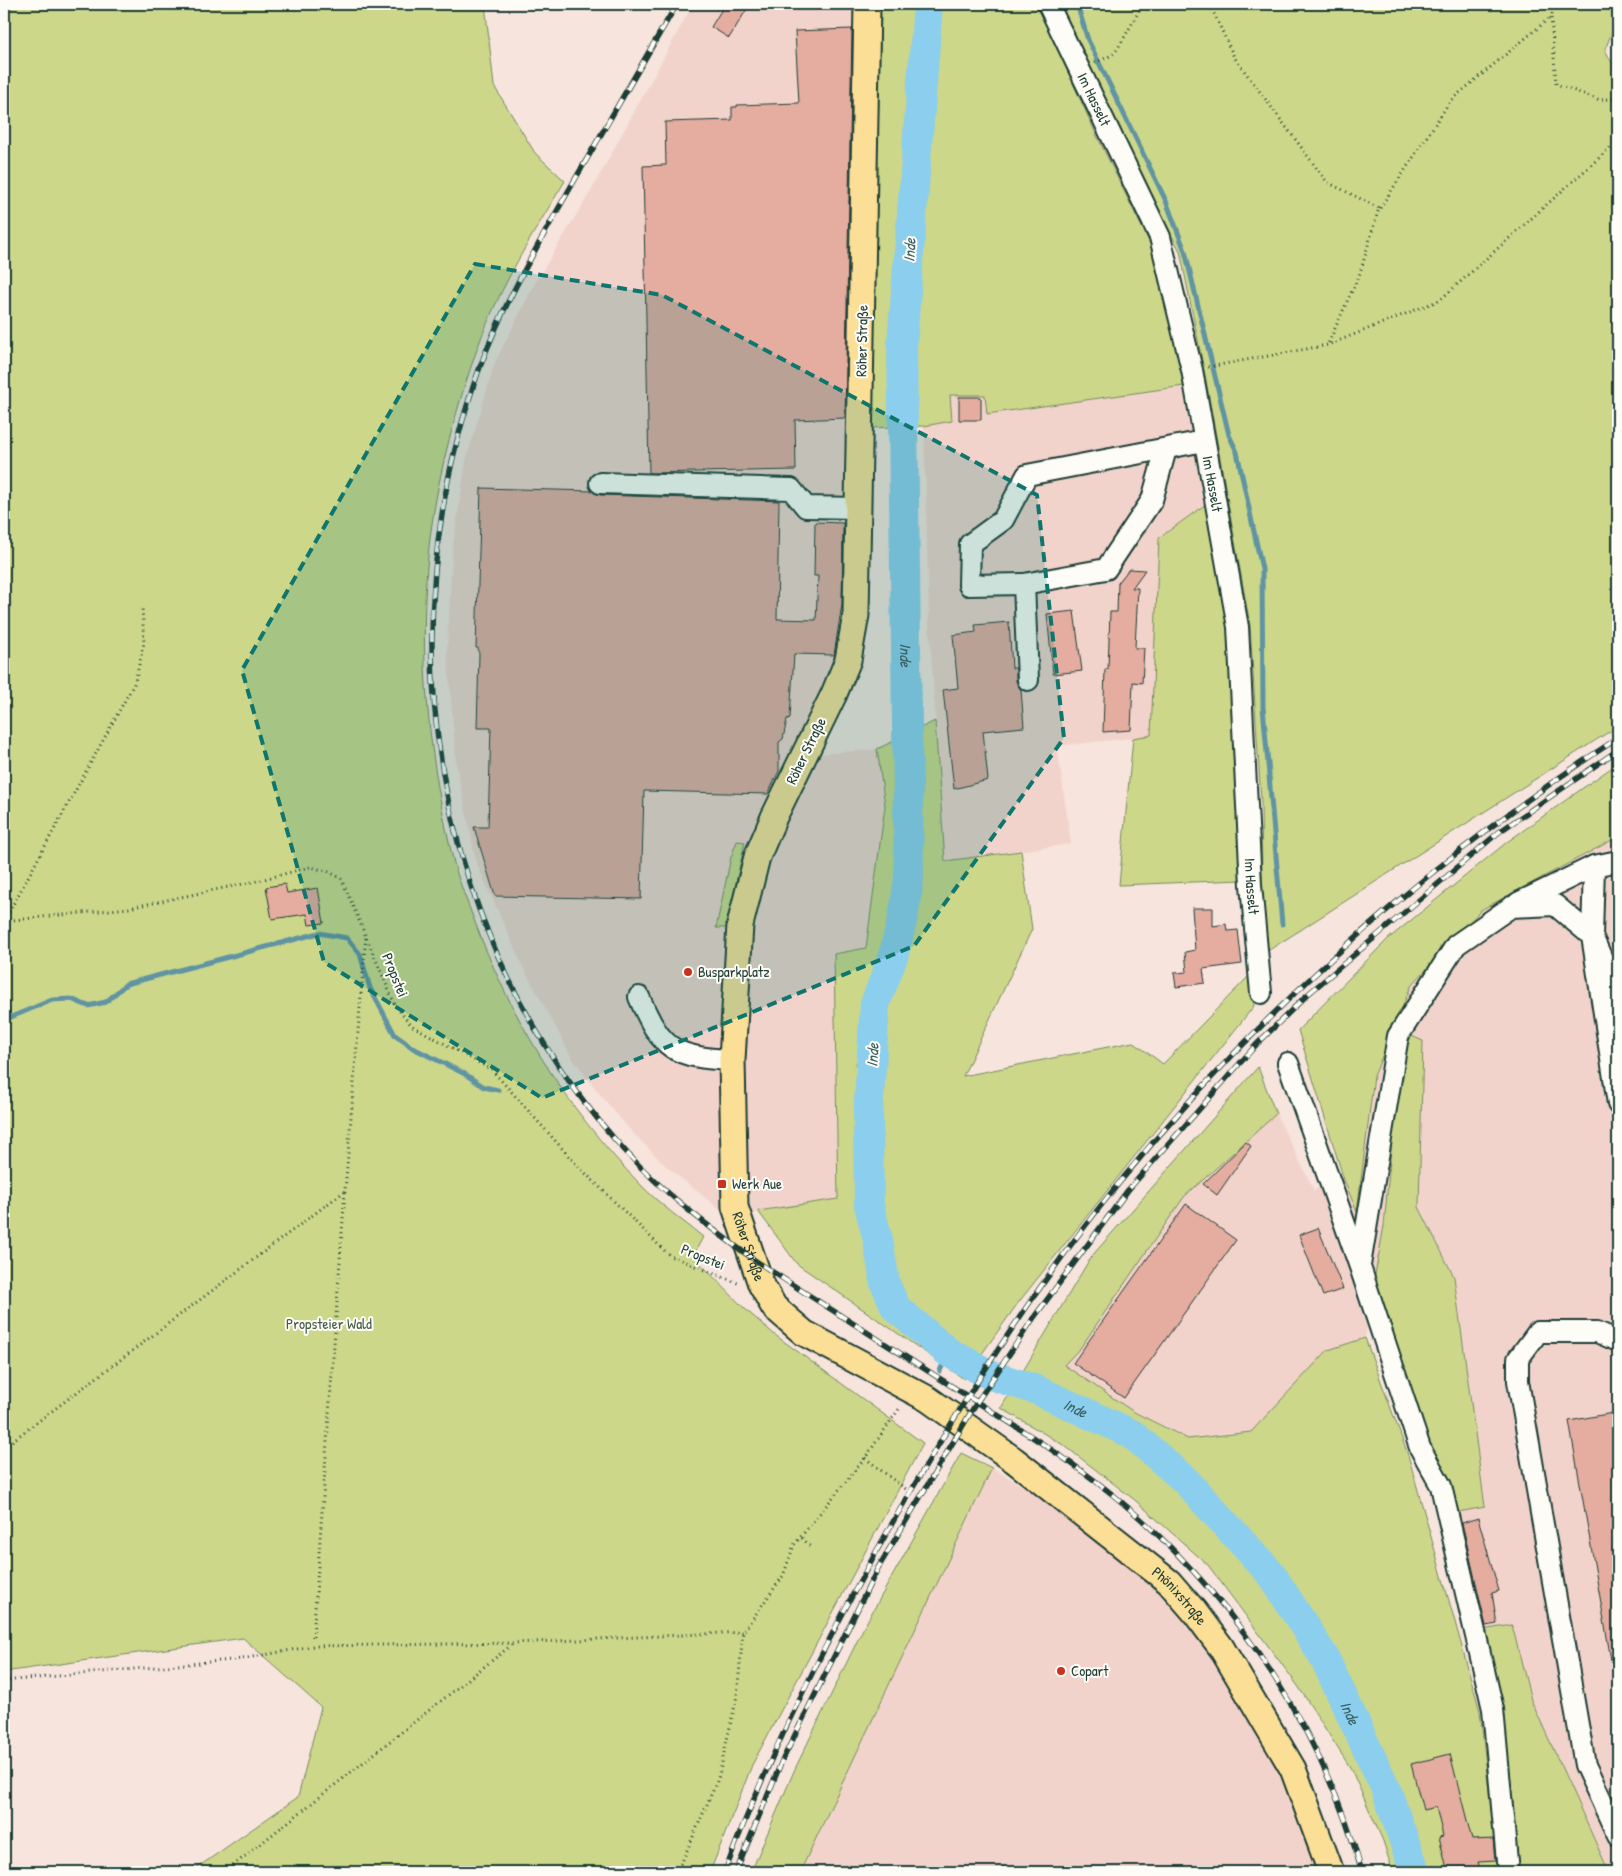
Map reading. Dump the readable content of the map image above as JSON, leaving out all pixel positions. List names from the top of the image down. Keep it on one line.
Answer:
{"streets":{"main road":["Röher Straße","Phönixstraße"],"street":["Im Hasselt"],"path":["Propstei"]},"crossings":[["Röher Straße","Propstei"],["Röher Straße","Phönixstraße"]],"water":["Inde"],"parks":["Propsteier Wald"],"places":{"other":["Busparkplatz","Copart"],"transit":["Werk Aue"]}}
